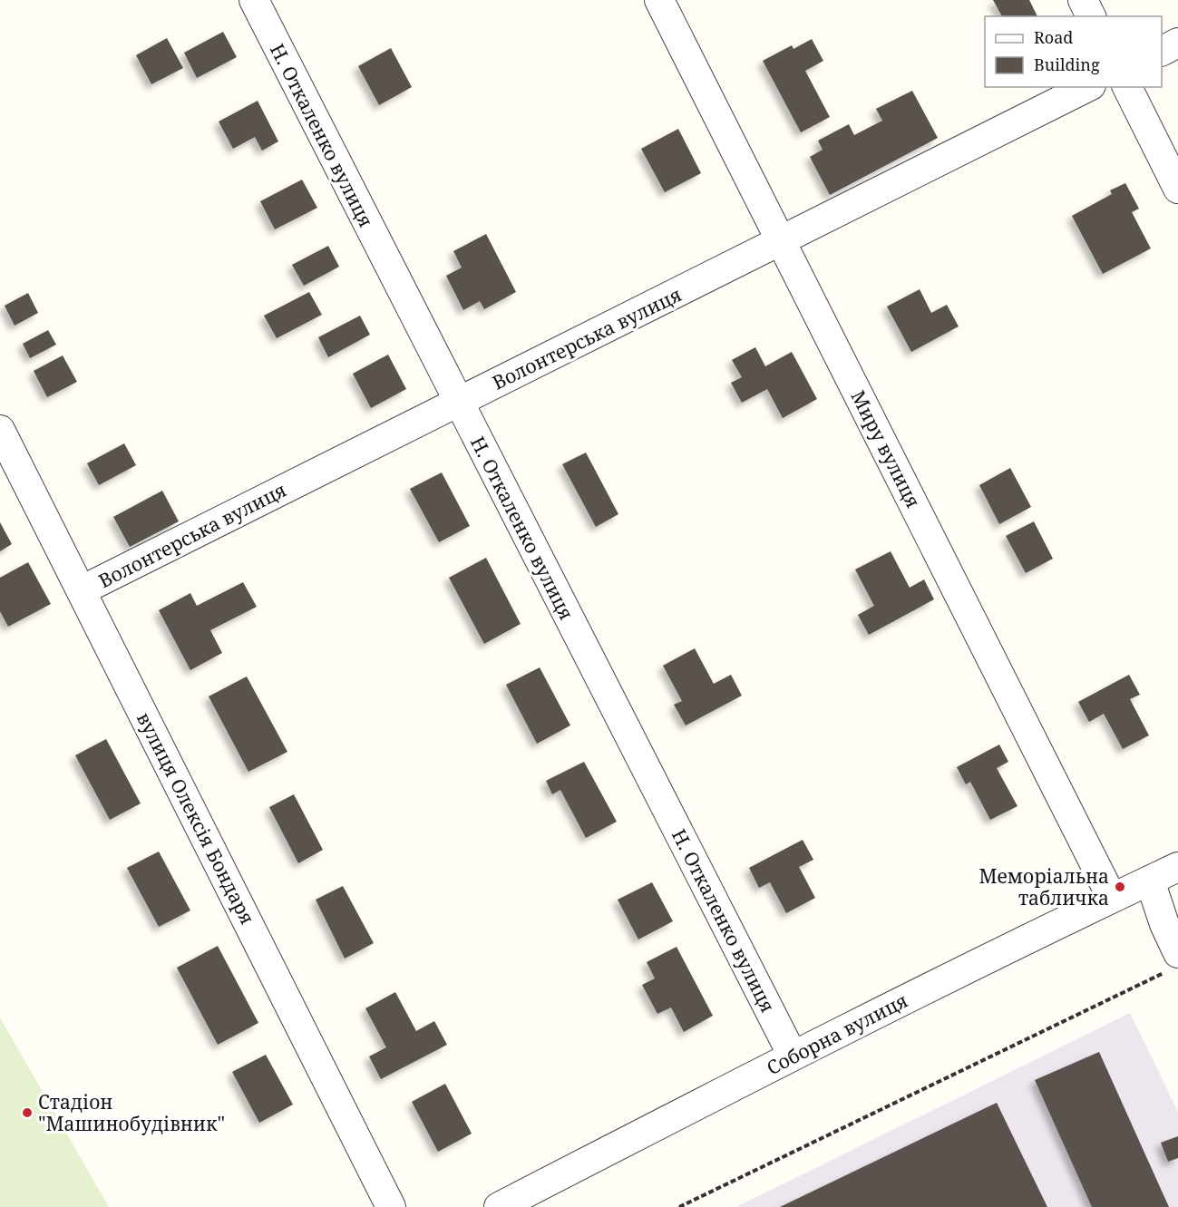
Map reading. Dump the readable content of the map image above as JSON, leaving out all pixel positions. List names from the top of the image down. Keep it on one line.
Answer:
{"streets":{"street":["Н. Откаленко вулиця","Волонтерська вулиця","Миру вулиця","вулиця Олексія Бондаря","Соборна вулиця"]},"crossings":[["Н. Откаленко вулиця","Волонтерська вулиця"],["Н. Откаленко вулиця","Соборна вулиця"],["Волонтерська вулиця","Миру вулиця"],["Волонтерська вулиця","вулиця Олексія Бондаря"],["Миру вулиця","Соборна вулиця"]],"places":["Меморіальна табличка","Стадіон \"Машинобудівник\""],"legend":["Road","Building"]}
